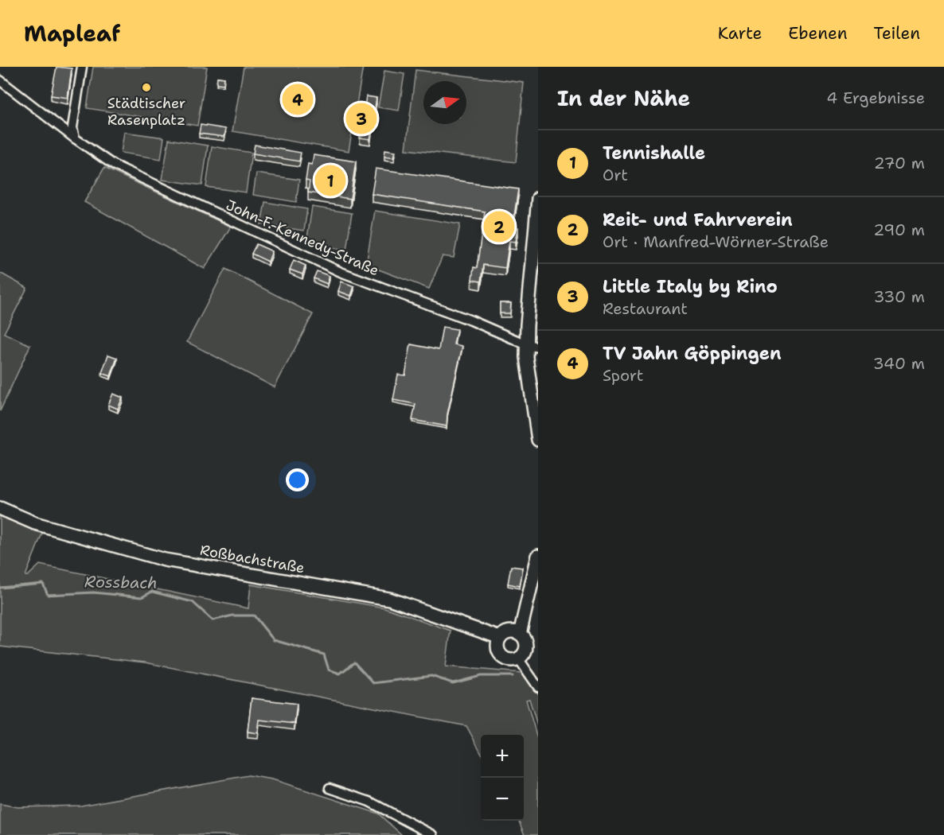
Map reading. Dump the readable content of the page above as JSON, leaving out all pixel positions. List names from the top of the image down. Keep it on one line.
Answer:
{"streets":{"street":["John-F.-Kennedy-Straße","Roßbachstraße"]},"water":["Rossbach"],"places":["Städtischer Rasenplatz"],"north":"right","page":{"header":"Mapleaf","nav":["Karte","Ebenen","Teilen"],"heading":["In der Nähe","4 Ergebnisse"],"pins":["4","3","1","2"],"list":[{"mark":"1","name":"Tennishalle","note":"Ort","value":"270 m"},{"mark":"2","name":"Reit- und Fahrverein","note":"Ort · Manfred-Wörner-Straße","value":"290 m"},{"mark":"3","name":"Little Italy by Rino","note":"Restaurant","value":"330 m"},{"mark":"4","name":"TV Jahn Göppingen","note":"Sport","value":"340 m"}],"map_buttons":["+","−"]}}
